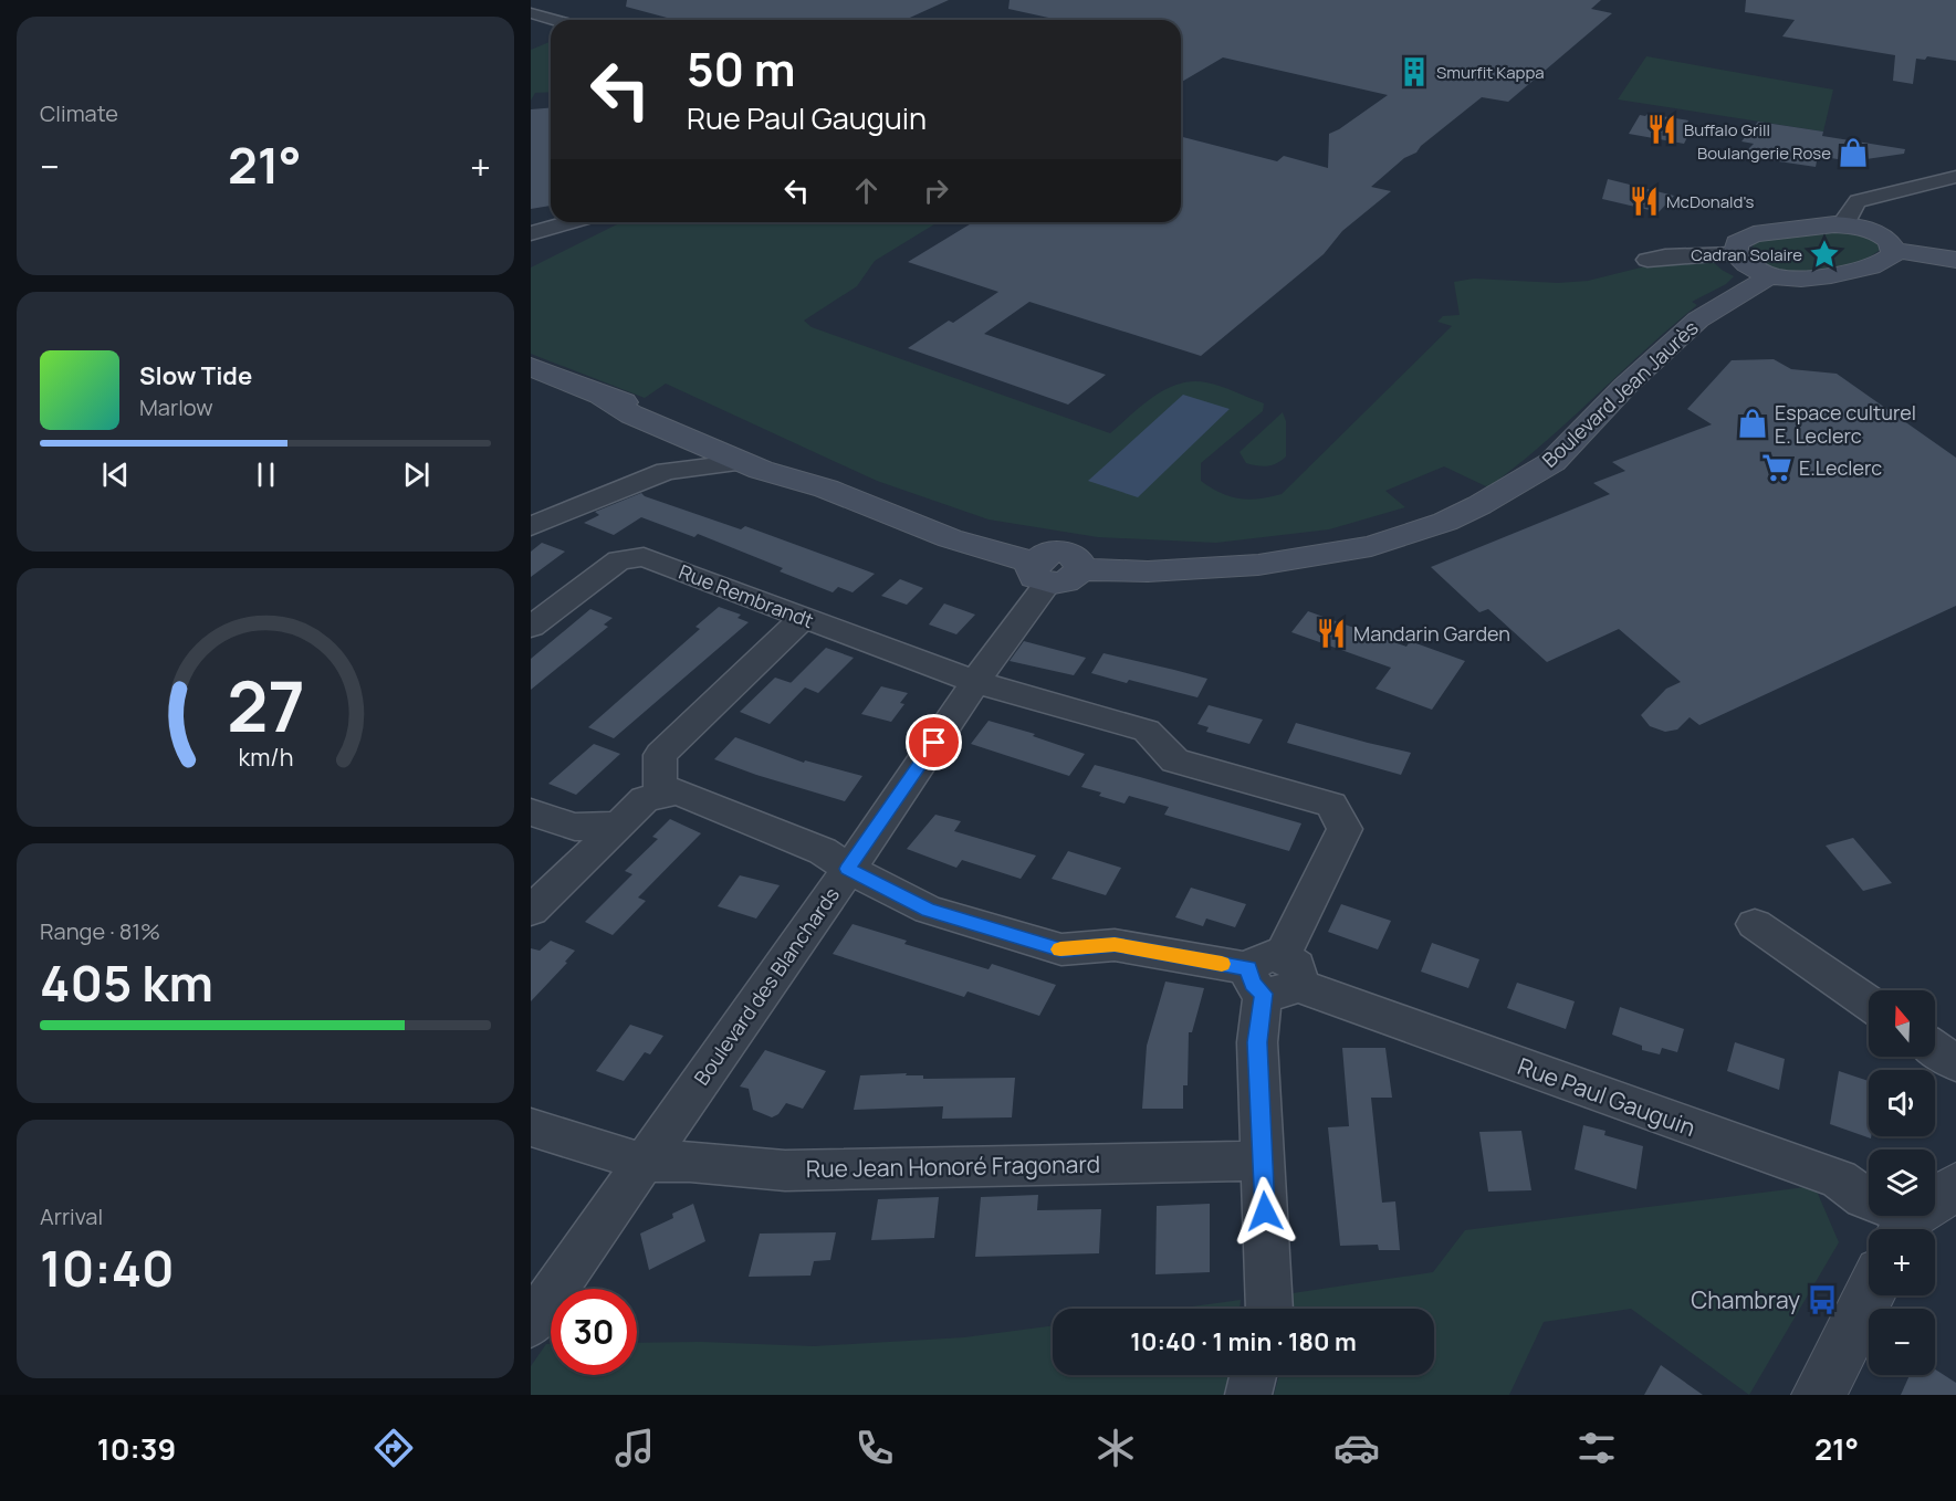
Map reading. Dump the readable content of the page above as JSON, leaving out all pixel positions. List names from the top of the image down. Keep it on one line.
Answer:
{"streets":{"main road":["Boulevard Jean Jaurès"],"street":["Rue Rembrandt","Boulevard des Blanchards","Rue Paul Gauguin","Rue Jean Honoré Fragonard"]},"crossings":[["Boulevard Jean Jaurès","Boulevard des Blanchards"],["Rue Rembrandt","Boulevard des Blanchards"],["Rue Rembrandt","Rue Paul Gauguin"],["Boulevard des Blanchards","Rue Paul Gauguin"],["Boulevard des Blanchards","Rue Jean Honoré Fragonard"]],"places":{"building":["Smurfit Kappa"],"restaurant":["Buffalo Grill","McDonald's","Mandarin Garden"],"shop":["Boulangerie Rose","Espace culturel E. Leclerc"],"place":["Cadran Solaire"],"supermarket":["E.Leclerc"],"bus stop":["Chambray"]},"north":"top","page":{"tile":["Climate",["Range · 81%","405 km"],["Arrival","10:40"]],"turn":["50 m","Rue Paul Gauguin"],"heat":["−","21°","+"],"song":["Slow Tide","Marlow"],"map_buttons":["+","−"],"limit":"30","trip":"10:40 · 1 min · 180 m","tabs":["10:39","21°"],"gauge":["27","km/h"]}}
